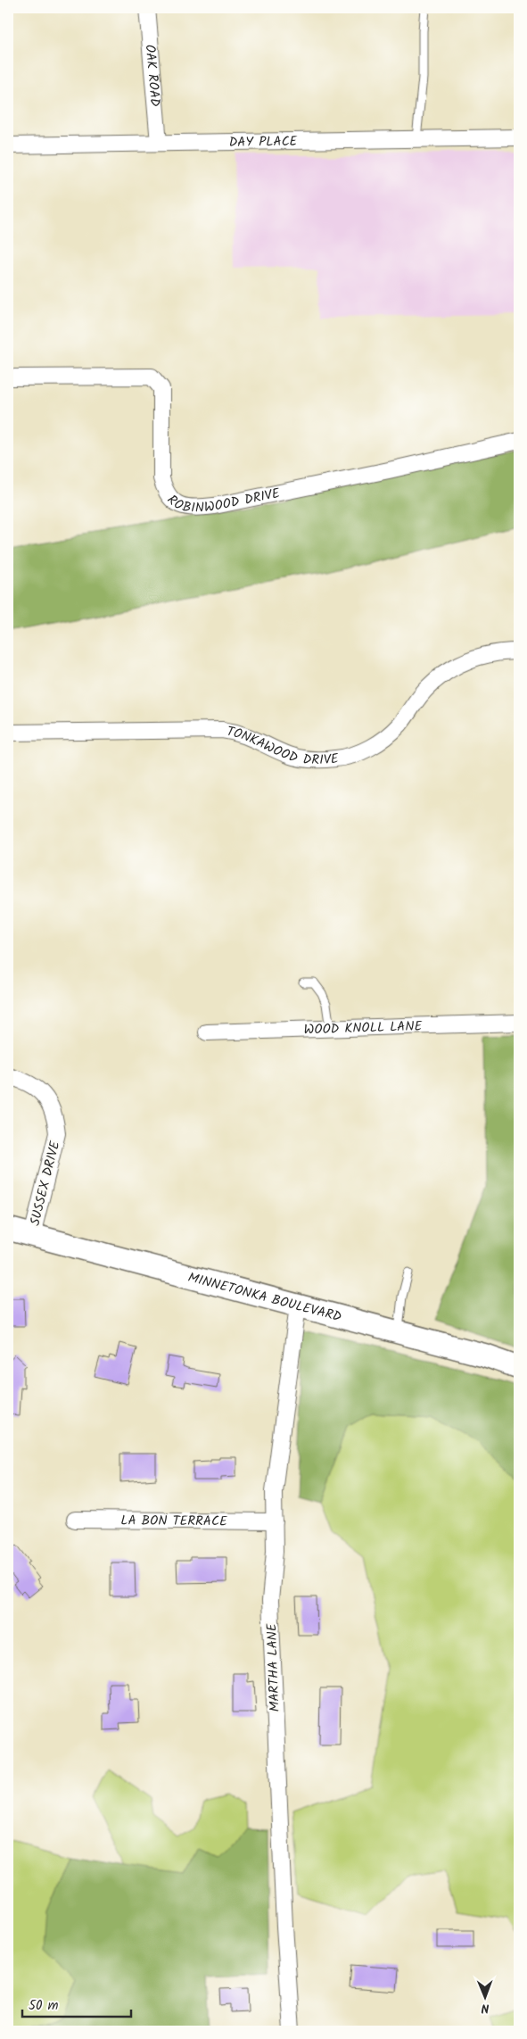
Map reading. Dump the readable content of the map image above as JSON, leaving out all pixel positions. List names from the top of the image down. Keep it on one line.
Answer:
{"streets":{"main road":["MINNETONKA BOULEVARD"],"street":["OAK ROAD","DAY PLACE","ROBINWOOD DRIVE","TONKAWOOD DRIVE","WOOD KNOLL LANE","SUSSEX DRIVE","LA BON TERRACE","MARTHA LANE"]},"crossings":[["OAK ROAD","DAY PLACE"],["SUSSEX DRIVE","MINNETONKA BOULEVARD"],["MINNETONKA BOULEVARD","MARTHA LANE"],["LA BON TERRACE","MARTHA LANE"]],"scale_bar":"50 m","north":"bottom"}
